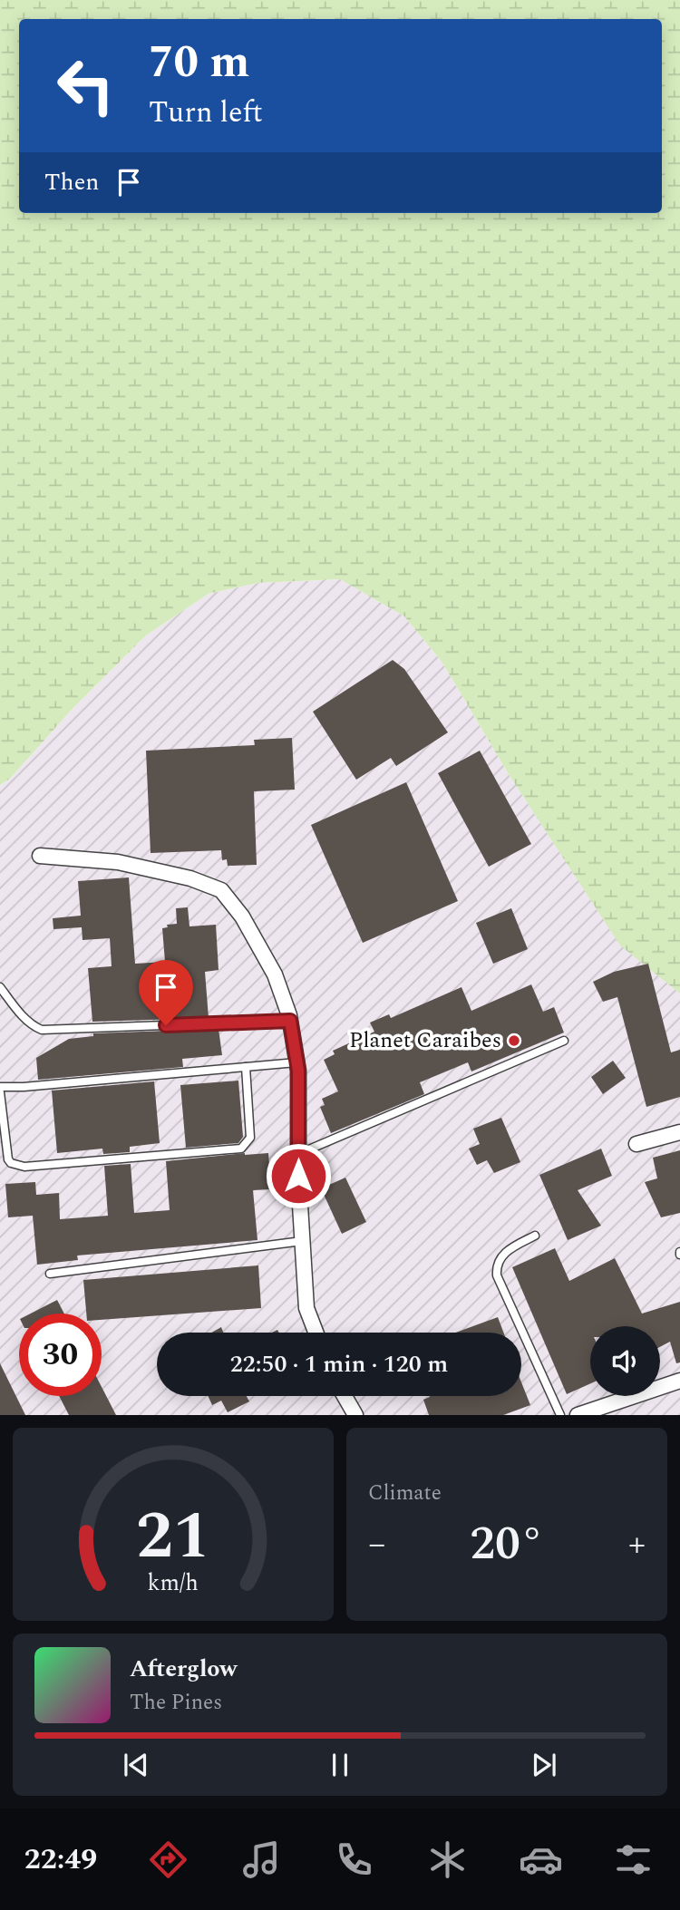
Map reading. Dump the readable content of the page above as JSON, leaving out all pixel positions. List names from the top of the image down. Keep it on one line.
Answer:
{"places":["Planet Caraibes"],"page":{"turn":["70 m","Turn left"],"then":"Then","limit":"30","trip":"22:50 · 1 min · 120 m","tile":"Climate","heat":["−","20°","+"],"song":["Afterglow","The Pines"],"tabs":"22:49","gauge":["21","km/h"]}}
